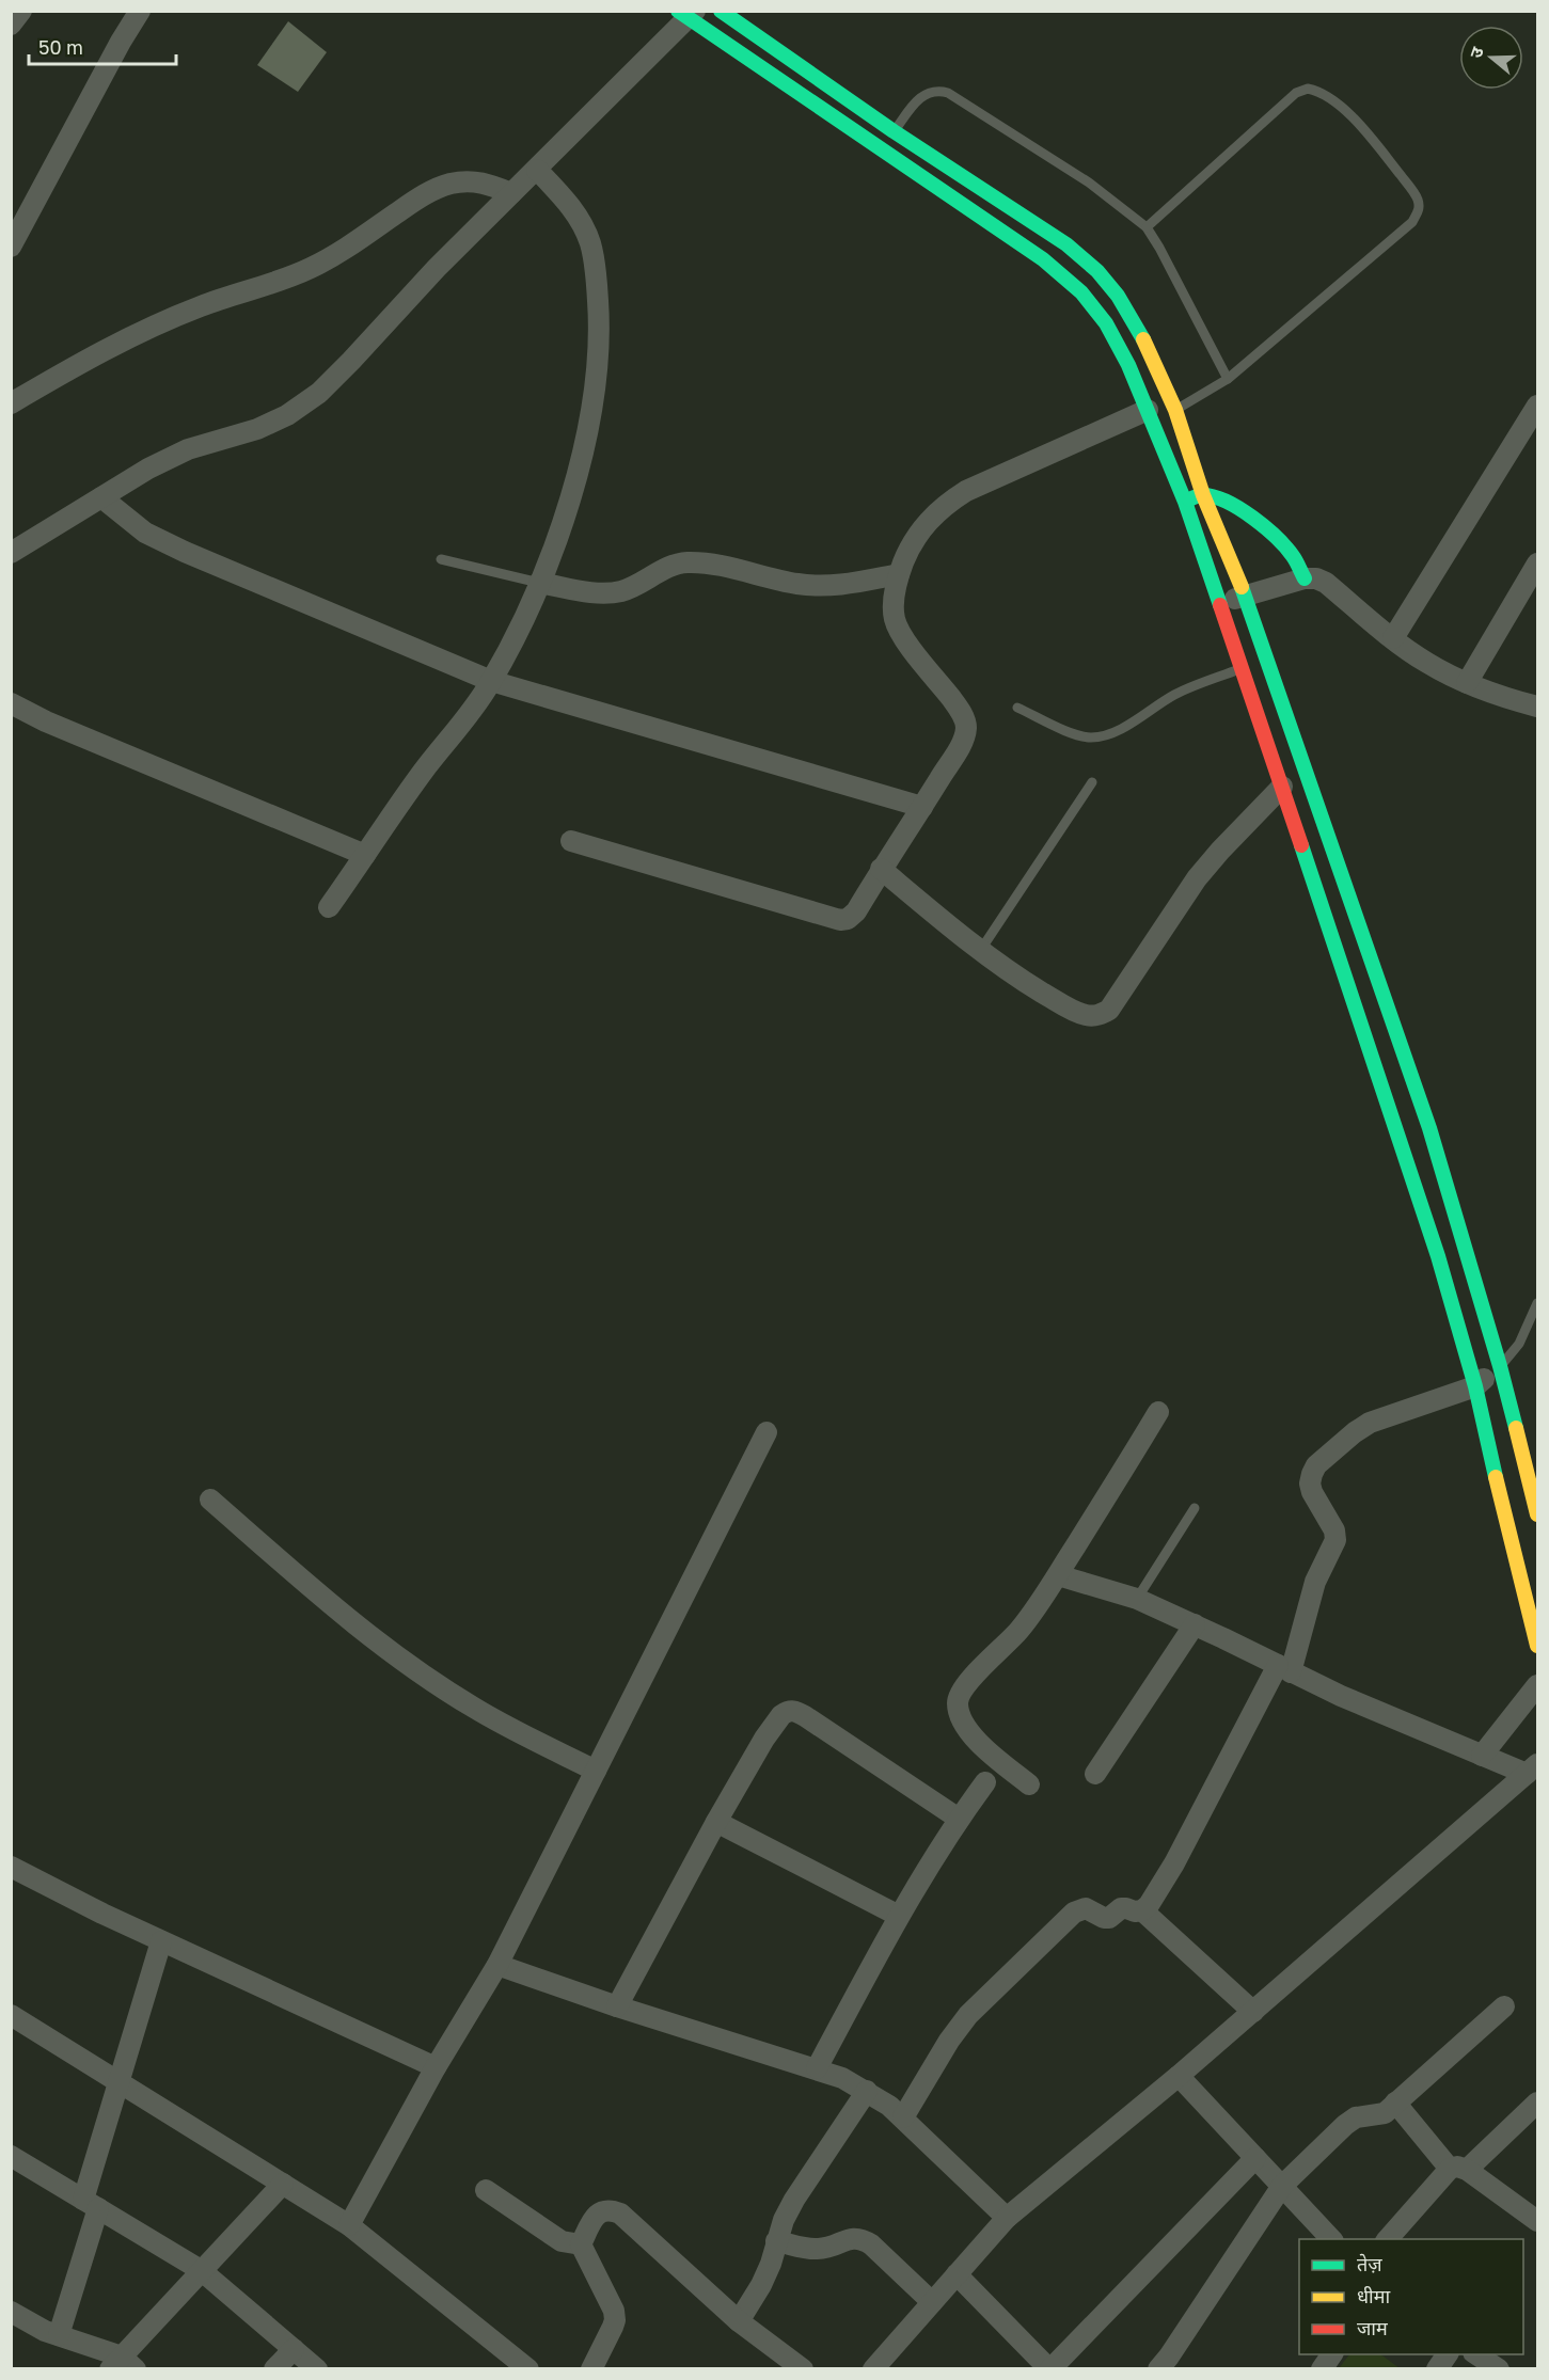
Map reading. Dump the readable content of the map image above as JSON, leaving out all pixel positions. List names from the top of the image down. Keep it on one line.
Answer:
{"legend":["तेज़","धीमा","जाम"],"scale_bar":"50 m","north":"left"}
